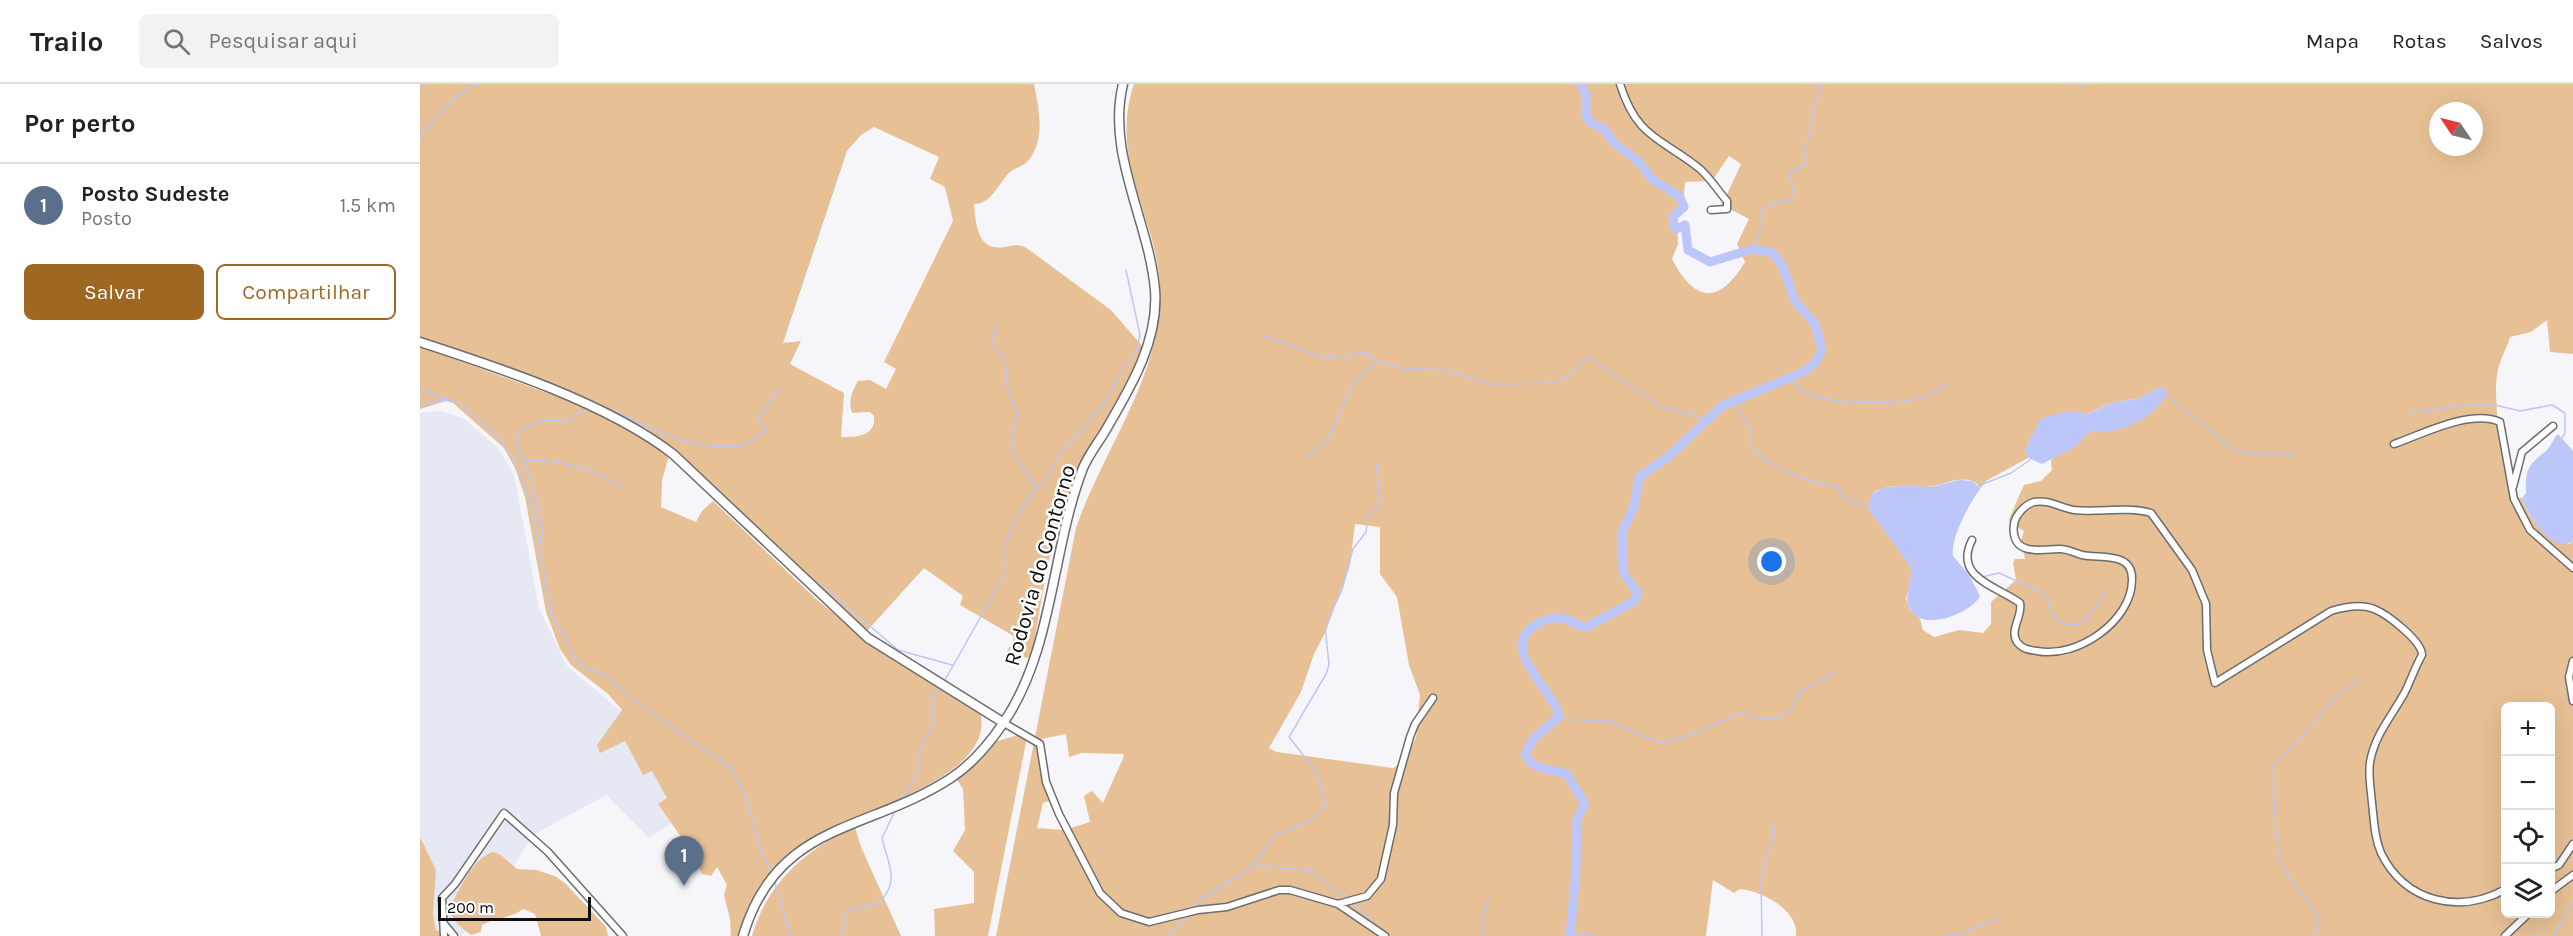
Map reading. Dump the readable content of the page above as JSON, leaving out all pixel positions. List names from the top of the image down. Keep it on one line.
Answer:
{"streets":{"main road":["Rodovia do Contorno"]},"scale_bar":"200 m","north":"top left","page":{"header":"Trailo","search":"Pesquisar aqui","nav":["Mapa","Rotas","Salvos"],"heading":"Por perto","list":[{"mark":"1","name":"Posto Sudeste","note":"Posto","value":"1.5 km"}],"buttons":["Salvar","Compartilhar"],"map_buttons":["+","−"],"pins":"1","scale":"200 m"}}
